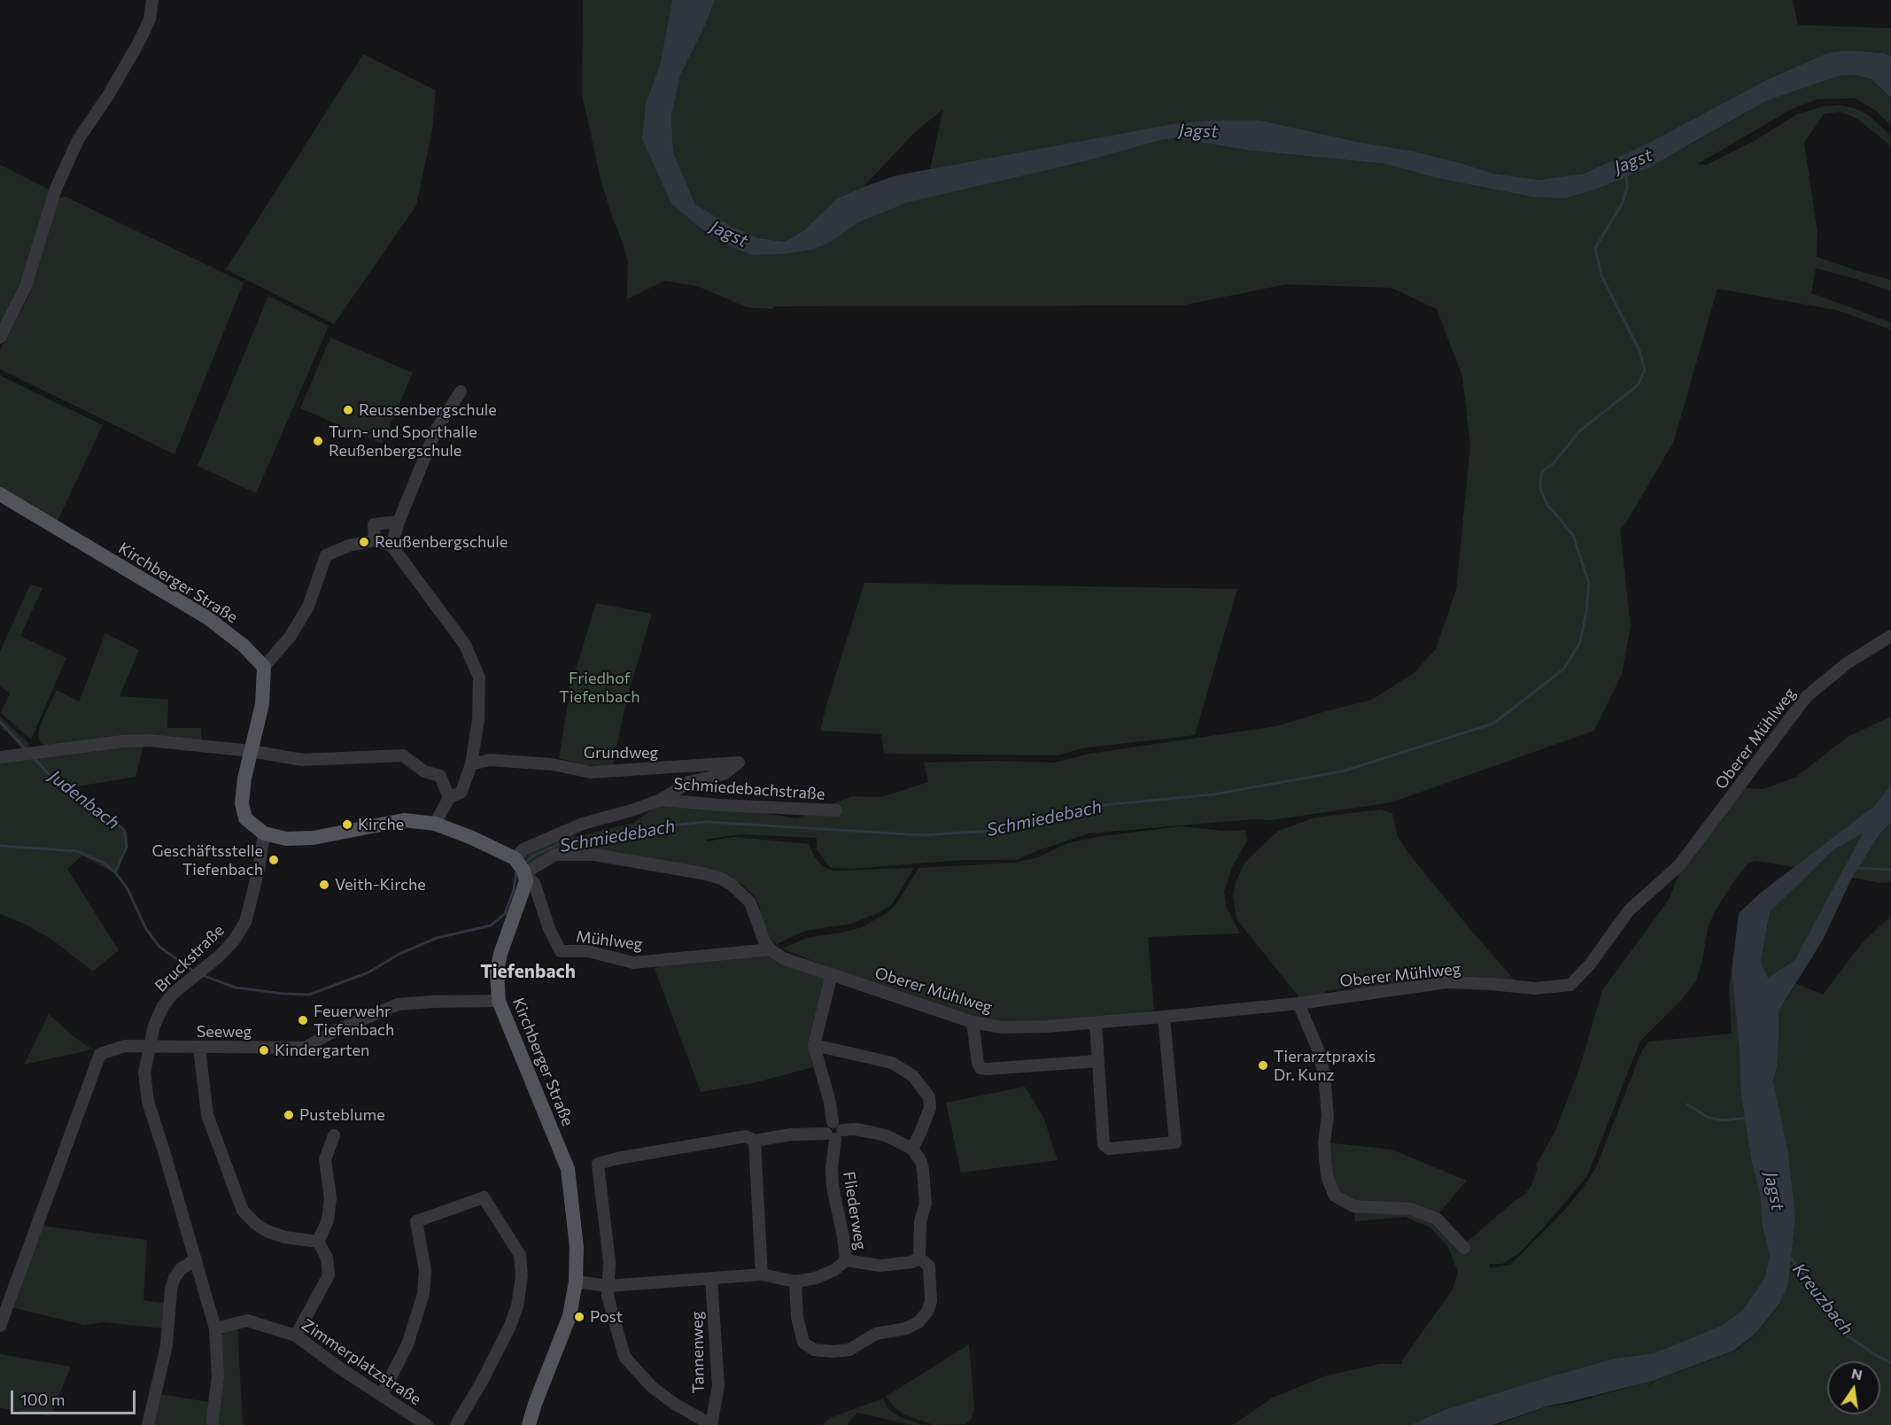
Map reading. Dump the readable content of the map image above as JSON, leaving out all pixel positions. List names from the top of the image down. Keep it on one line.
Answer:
{"streets":{"main road":["Kirchberger Straße"],"street":["Oberer Mühlweg","Grundweg","Schmiedebachstraße","Mühlweg","Bruckstraße","Seeweg","Fliederweg","Tannenweg","Zimmerplatzstraße"]},"crossings":[["Kirchberger Straße","Schmiedebachstraße"],["Kirchberger Straße","Mühlweg"],["Kirchberger Straße","Seeweg"],["Kirchberger Straße","Fliederweg"],["Oberer Mühlweg","Mühlweg"],["Oberer Mühlweg","Fliederweg"],["Grundweg","Schmiedebachstraße"],["Schmiedebachstraße","Mühlweg"],["Bruckstraße","Seeweg"],["Bruckstraße","Zimmerplatzstraße"],["Fliederweg","Tannenweg"]],"districts":["Tiefenbach"],"water":["Jagst","Judenbach","Schmiedebach","Kreuzbach"],"parks":["Friedhof Tiefenbach"],"places":["Reussenbergschule","Turn- und Sporthalle Reußenbergschule","Reußenbergschule","Kirche","Geschäftsstelle Tiefenbach","Veith-Kirche","Feuerwehr Tiefenbach","Kindergarten","Tierarztpraxis Dr. Kunz","Pusteblume","Post"],"scale_bar":"100 m","north":"top"}
